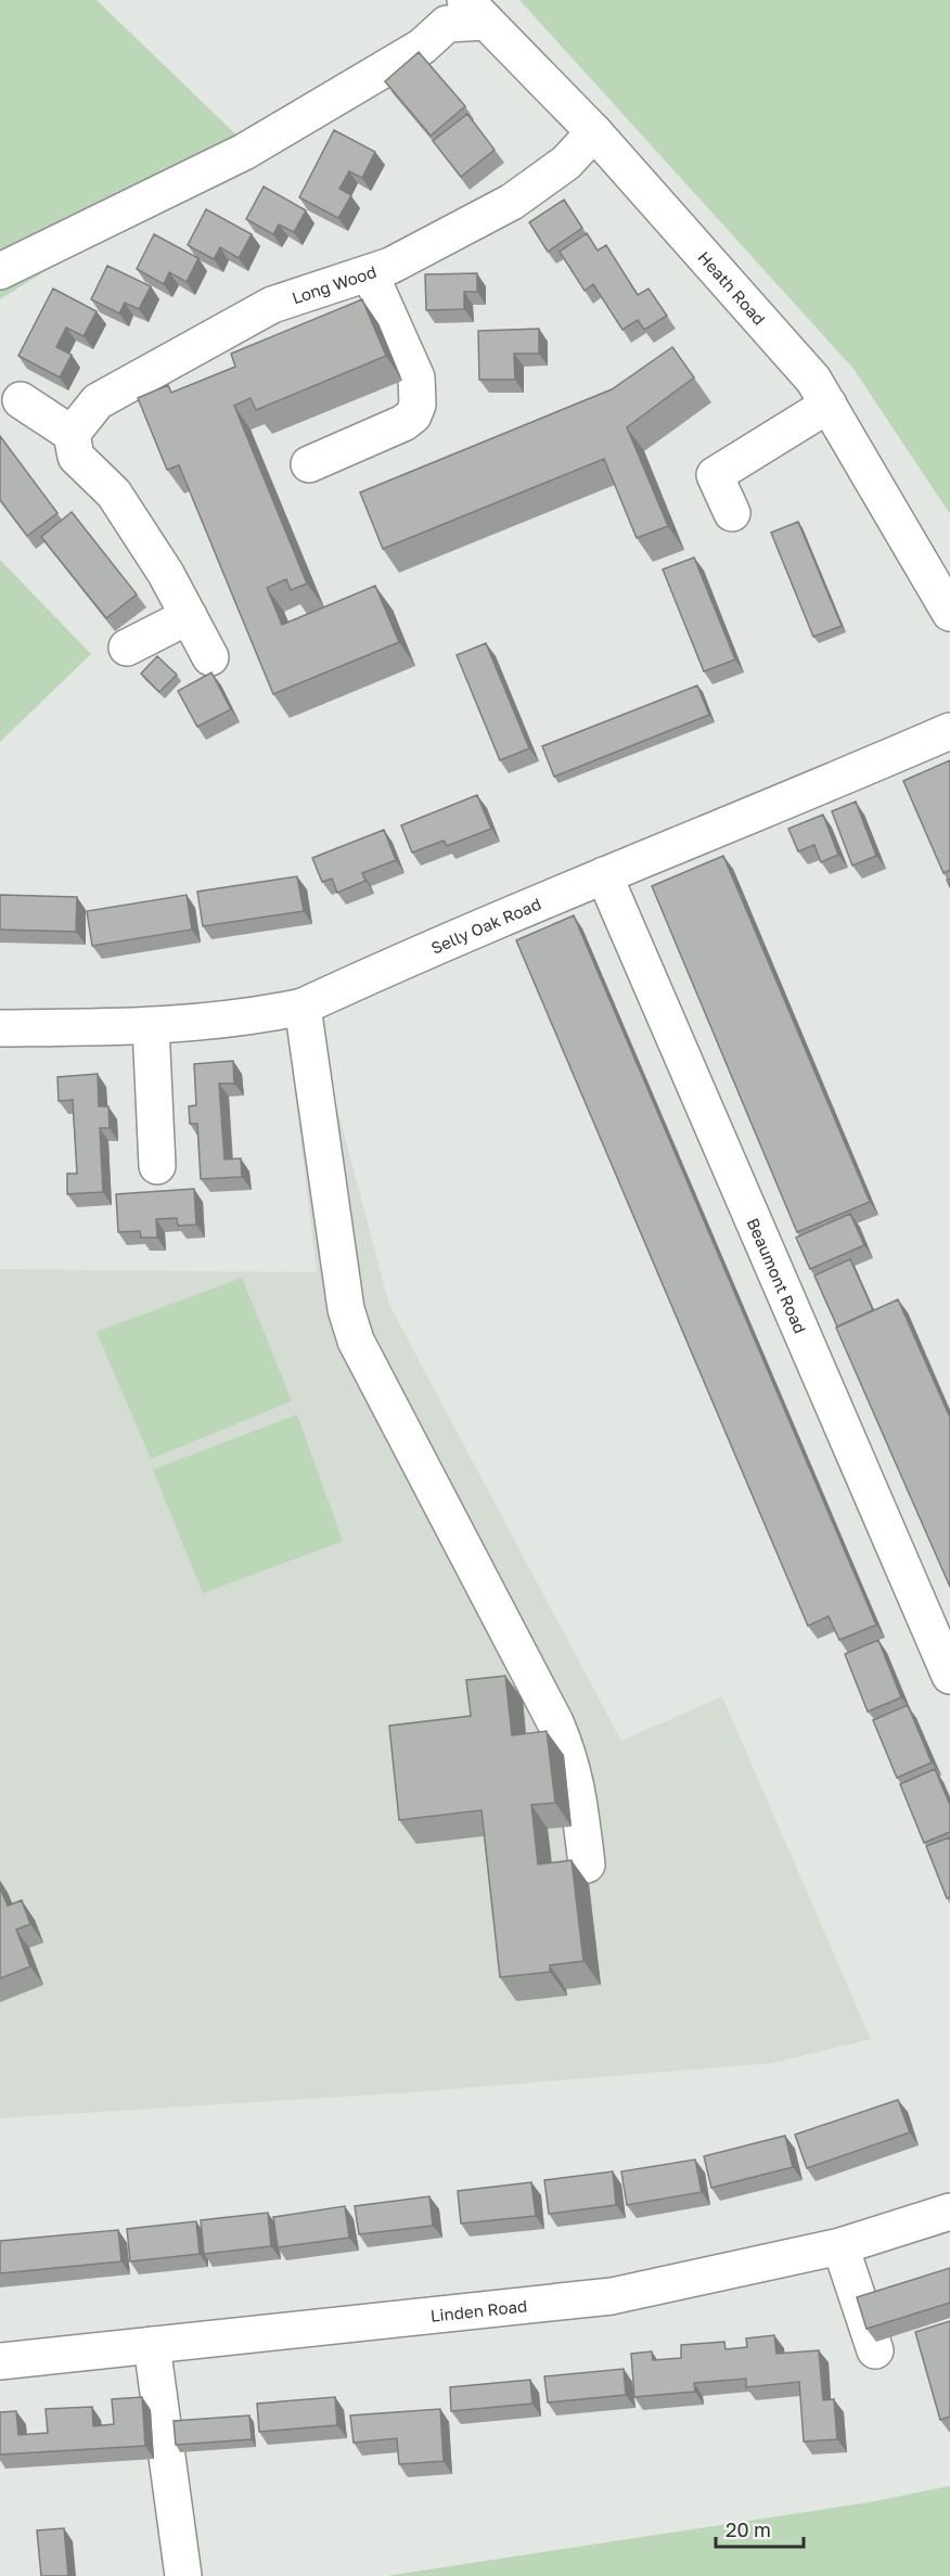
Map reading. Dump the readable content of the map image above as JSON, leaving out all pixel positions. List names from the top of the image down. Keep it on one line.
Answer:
{"streets":{"main road":["Long Wood","Heath Road","Selly Oak Road","Beaumont Road","Linden Road"]},"crossings":[["Long Wood","Heath Road"],["Selly Oak Road","Beaumont Road"]],"scale_bar":"20 m"}
